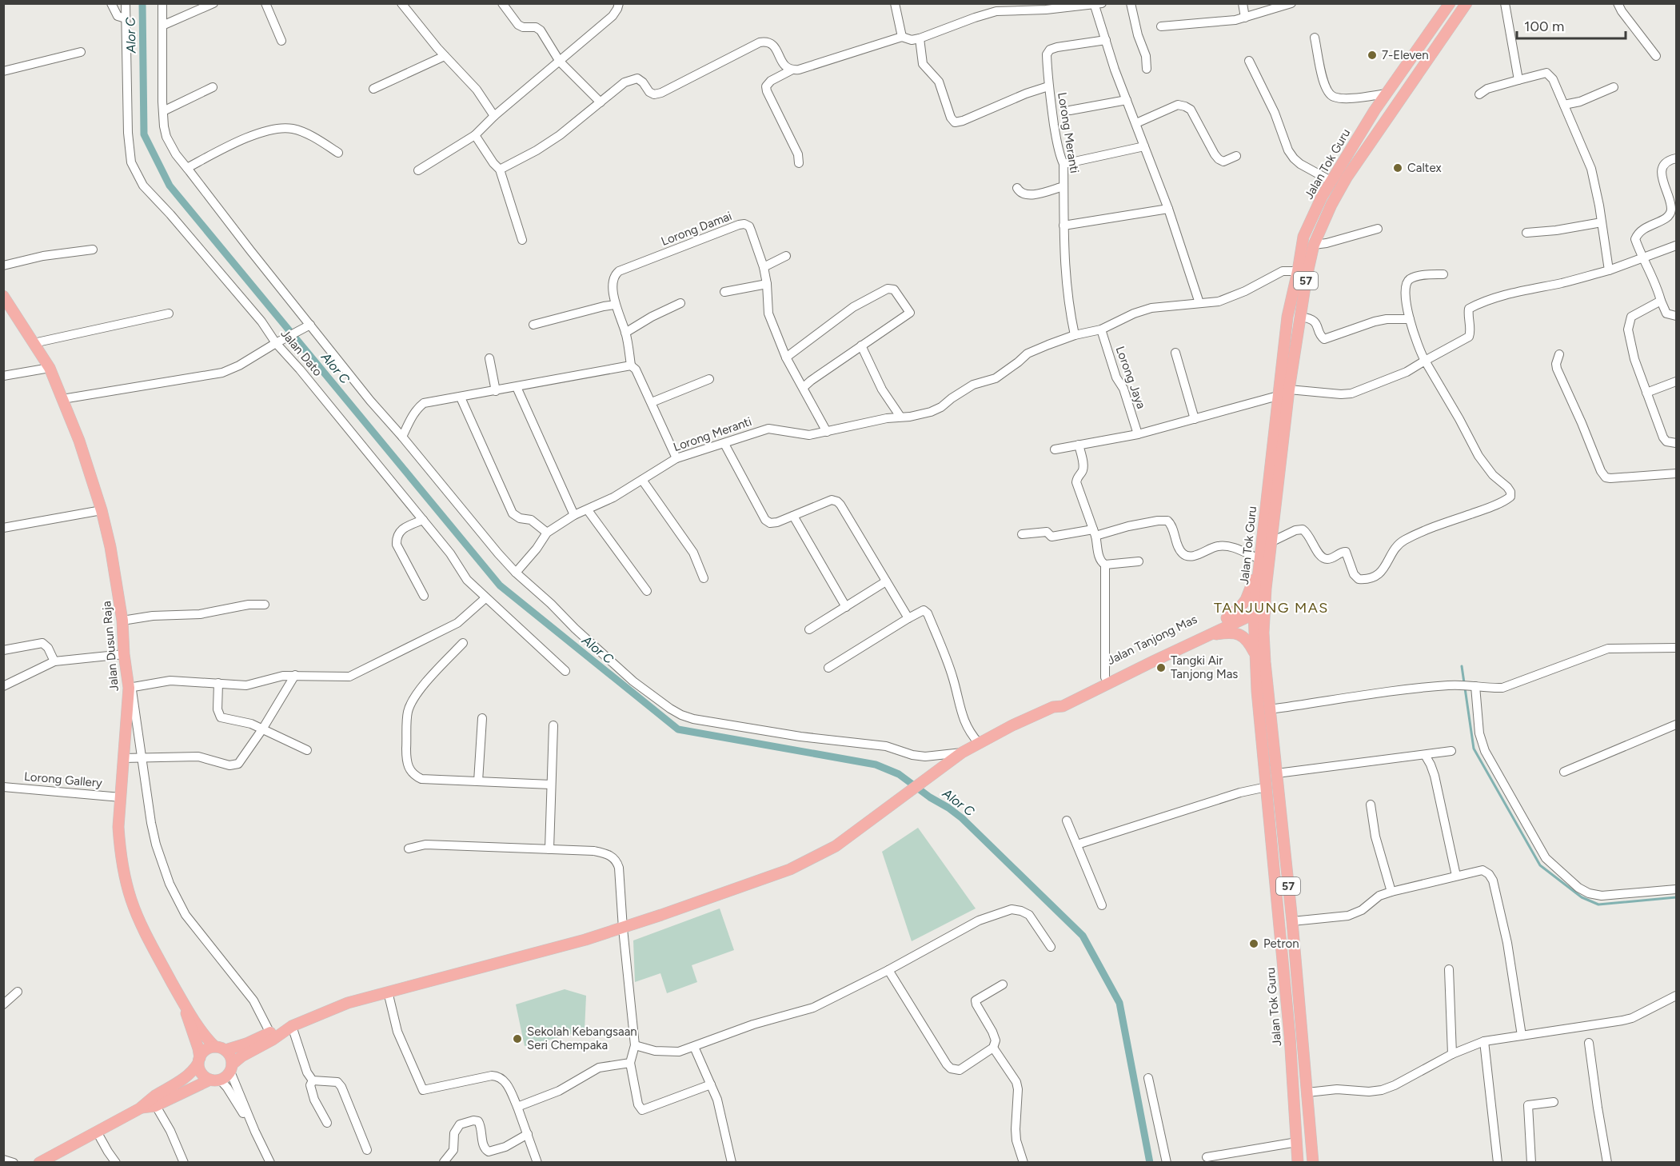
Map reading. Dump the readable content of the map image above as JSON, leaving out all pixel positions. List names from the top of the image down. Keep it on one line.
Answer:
{"streets":{"main road":["Jalan Tok Guru","57","Jalan Tanjong Mas","Jalan Dusun Raja"],"street":["Lorong Meranti","Lorong Damai","Jalan Dato","Lorong Jaya","Lorong Gallery"]},"crossings":[["Lorong Meranti","Jalan Tok Guru"],["Lorong Meranti","Lorong Damai"],["Lorong Meranti","Lorong Jaya"],["Jalan Tok Guru","Jalan Tanjong Mas"],["Jalan Dusun Raja","Lorong Gallery"]],"districts":["TANJUNG MAS"],"water":["Alor C"],"places":["7-Eleven","Caltex","Tangki Air Tanjong Mas","Petron","Sekolah Kebangsaan Seri Chempaka"],"scale_bar":"100 m"}
